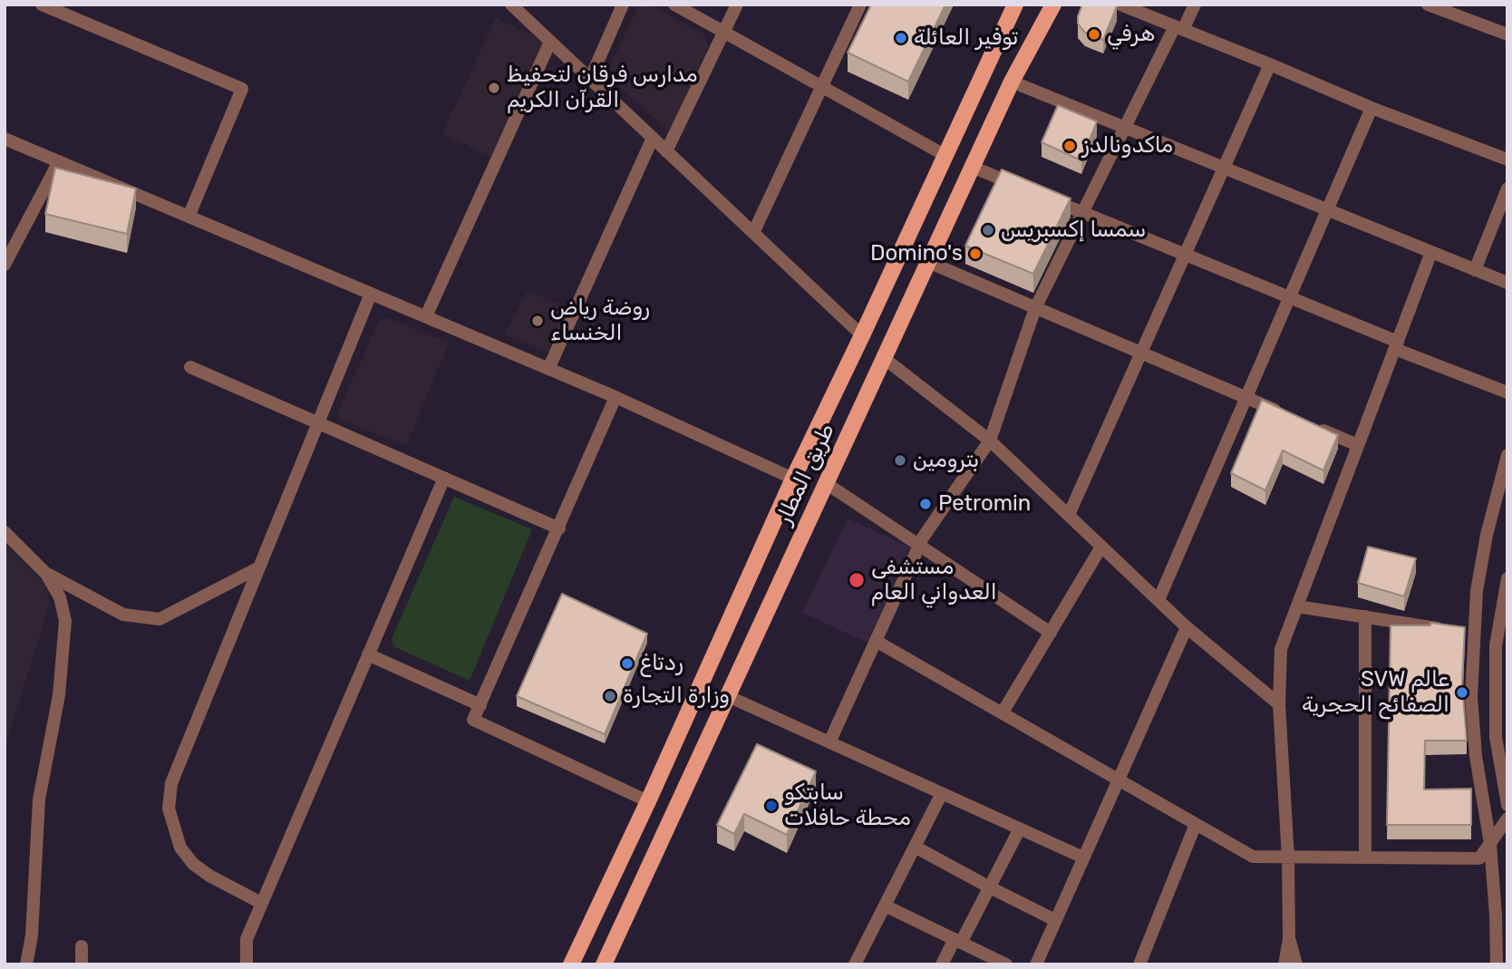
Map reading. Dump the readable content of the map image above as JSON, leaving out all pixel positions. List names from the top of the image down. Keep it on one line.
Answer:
{"streets":{"main road":["طريق المطار"]},"places":["هرفي","توفير العائلة","مدارس فرقان لتحفيظ القرآن الكريم","ماكدونالدز","سمسا إكسبريس","Domino's","روضة رياض الخنساء","بترومين","Petromin","مستشفى العدواني العام","ردتاغ","SVW عالم الصفائح الحجرية","وزارة التجارة","سابتكو محطة حافلات"]}
